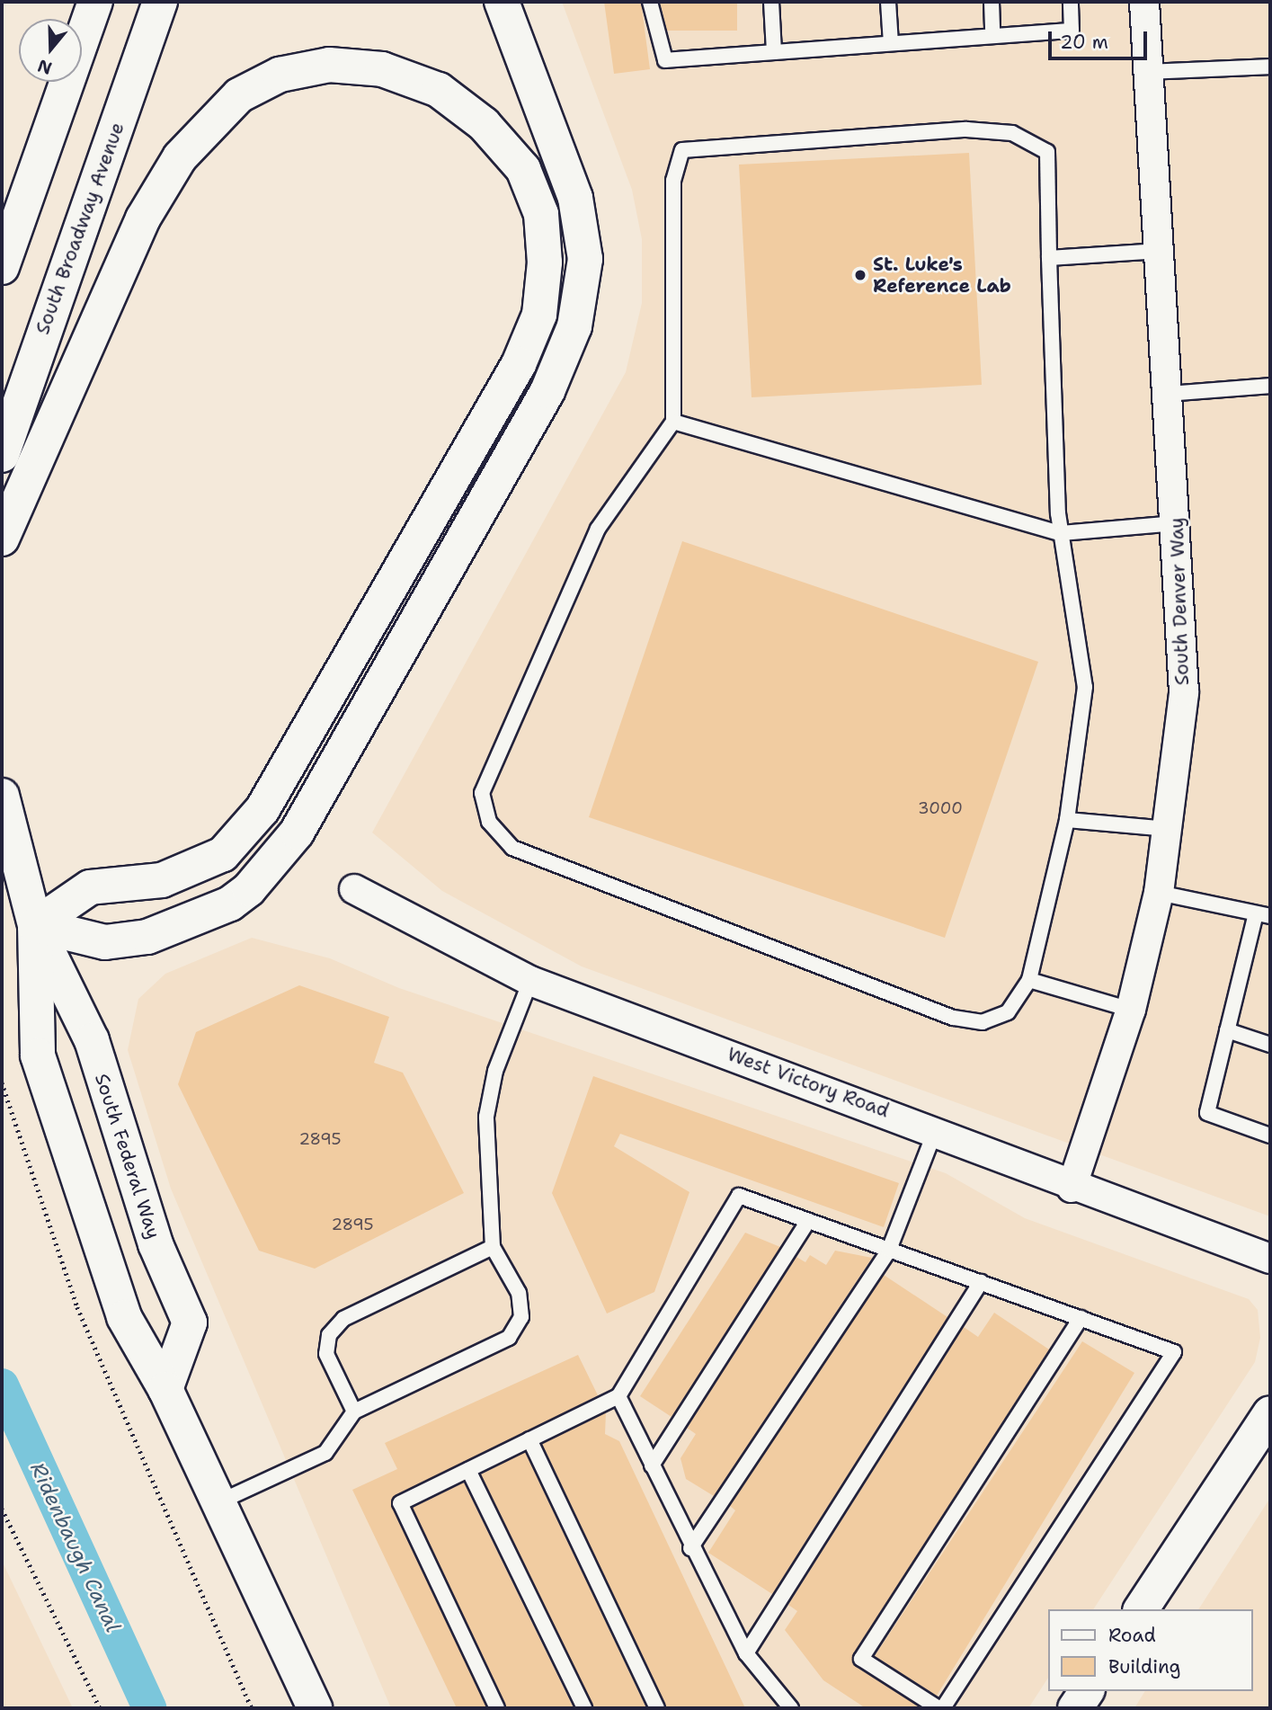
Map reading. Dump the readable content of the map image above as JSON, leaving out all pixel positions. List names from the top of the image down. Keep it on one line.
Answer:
{"streets":{"main road":["South Broadway Avenue","South Federal Way"],"street":["South Denver Way","West Victory Road"]},"crossings":[["South Denver Way","West Victory Road"]],"water":["Ridenbaugh Canal"],"places":["St. Luke's Reference Lab"],"house_numbers":["3000","2895","2895"],"legend":["Road","Building"],"scale_bar":"20 m","north":"bottom"}
